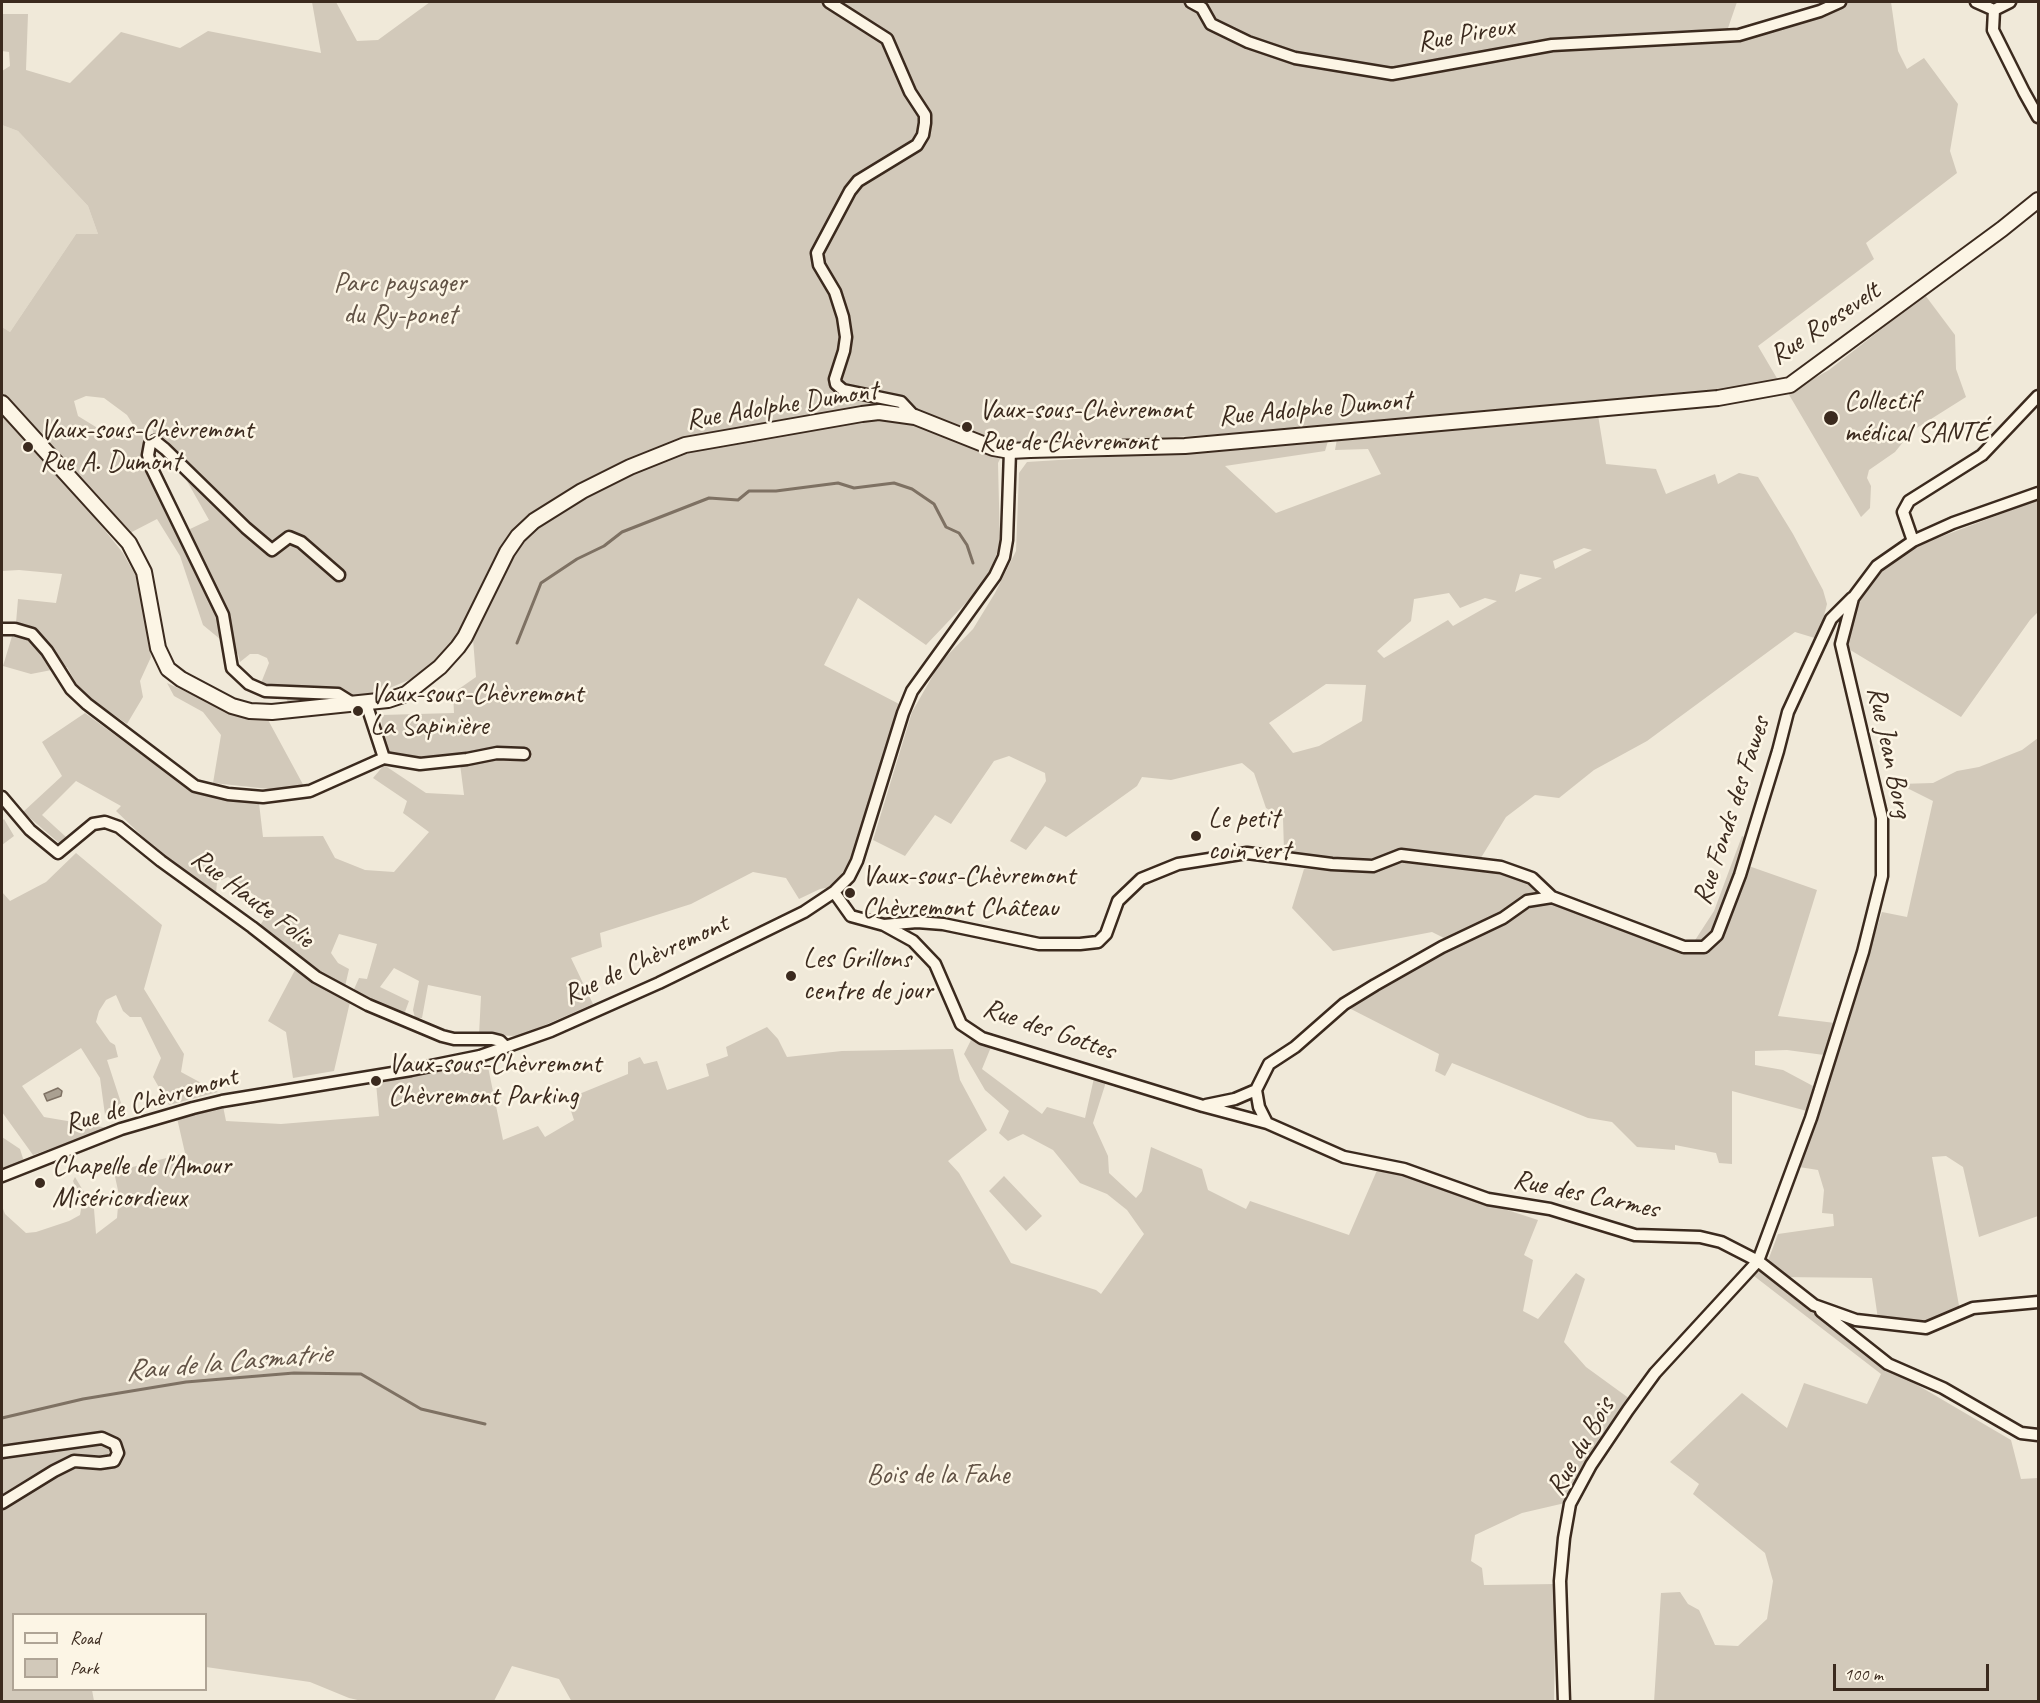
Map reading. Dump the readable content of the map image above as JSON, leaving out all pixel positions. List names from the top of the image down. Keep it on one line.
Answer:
{"streets":{"main road":["Rue Roosevelt","Rue Adolphe Dumont"],"street":["Rue Pireux","Rue Jean Borg","Rue Fonds des Fawes","Rue Haute Folie","Rue de Chèvremont","Rue des Gottes","Rue des Carmes","Rue du Bois"]},"crossings":[["Rue Roosevelt","Rue Adolphe Dumont"],["Rue Adolphe Dumont","Rue de Chèvremont"],["Rue Jean Borg","Rue Fonds des Fawes"],["Rue Jean Borg","Rue des Carmes"],["Rue Jean Borg","Rue du Bois"],["Rue Haute Folie","Rue de Chèvremont"],["Rue de Chèvremont","Rue des Gottes"],["Rue des Gottes","Rue des Carmes"],["Rue des Carmes","Rue du Bois"]],"water":["Rau de la Casmatrie"],"parks":["Parc paysager du Ry-ponet","Bois de la Fahe"],"places":["Collectif médical SANTÉ","Vaux-sous-Chèvremont Rue de Chèvremont","Vaux-sous-Chèvremont Rue A. Dumont","Vaux-sous-Chèvremont La Sapinière","Le petit coin vert","Vaux-sous-Chèvremont Chèvremont Château","Les Grillons centre de jour","Vaux-sous-Chèvremont Chèvremont Parking","Chapelle de l'Amour Miséricordieux"],"legend":["Road","Park"],"scale_bar":"100 m"}
